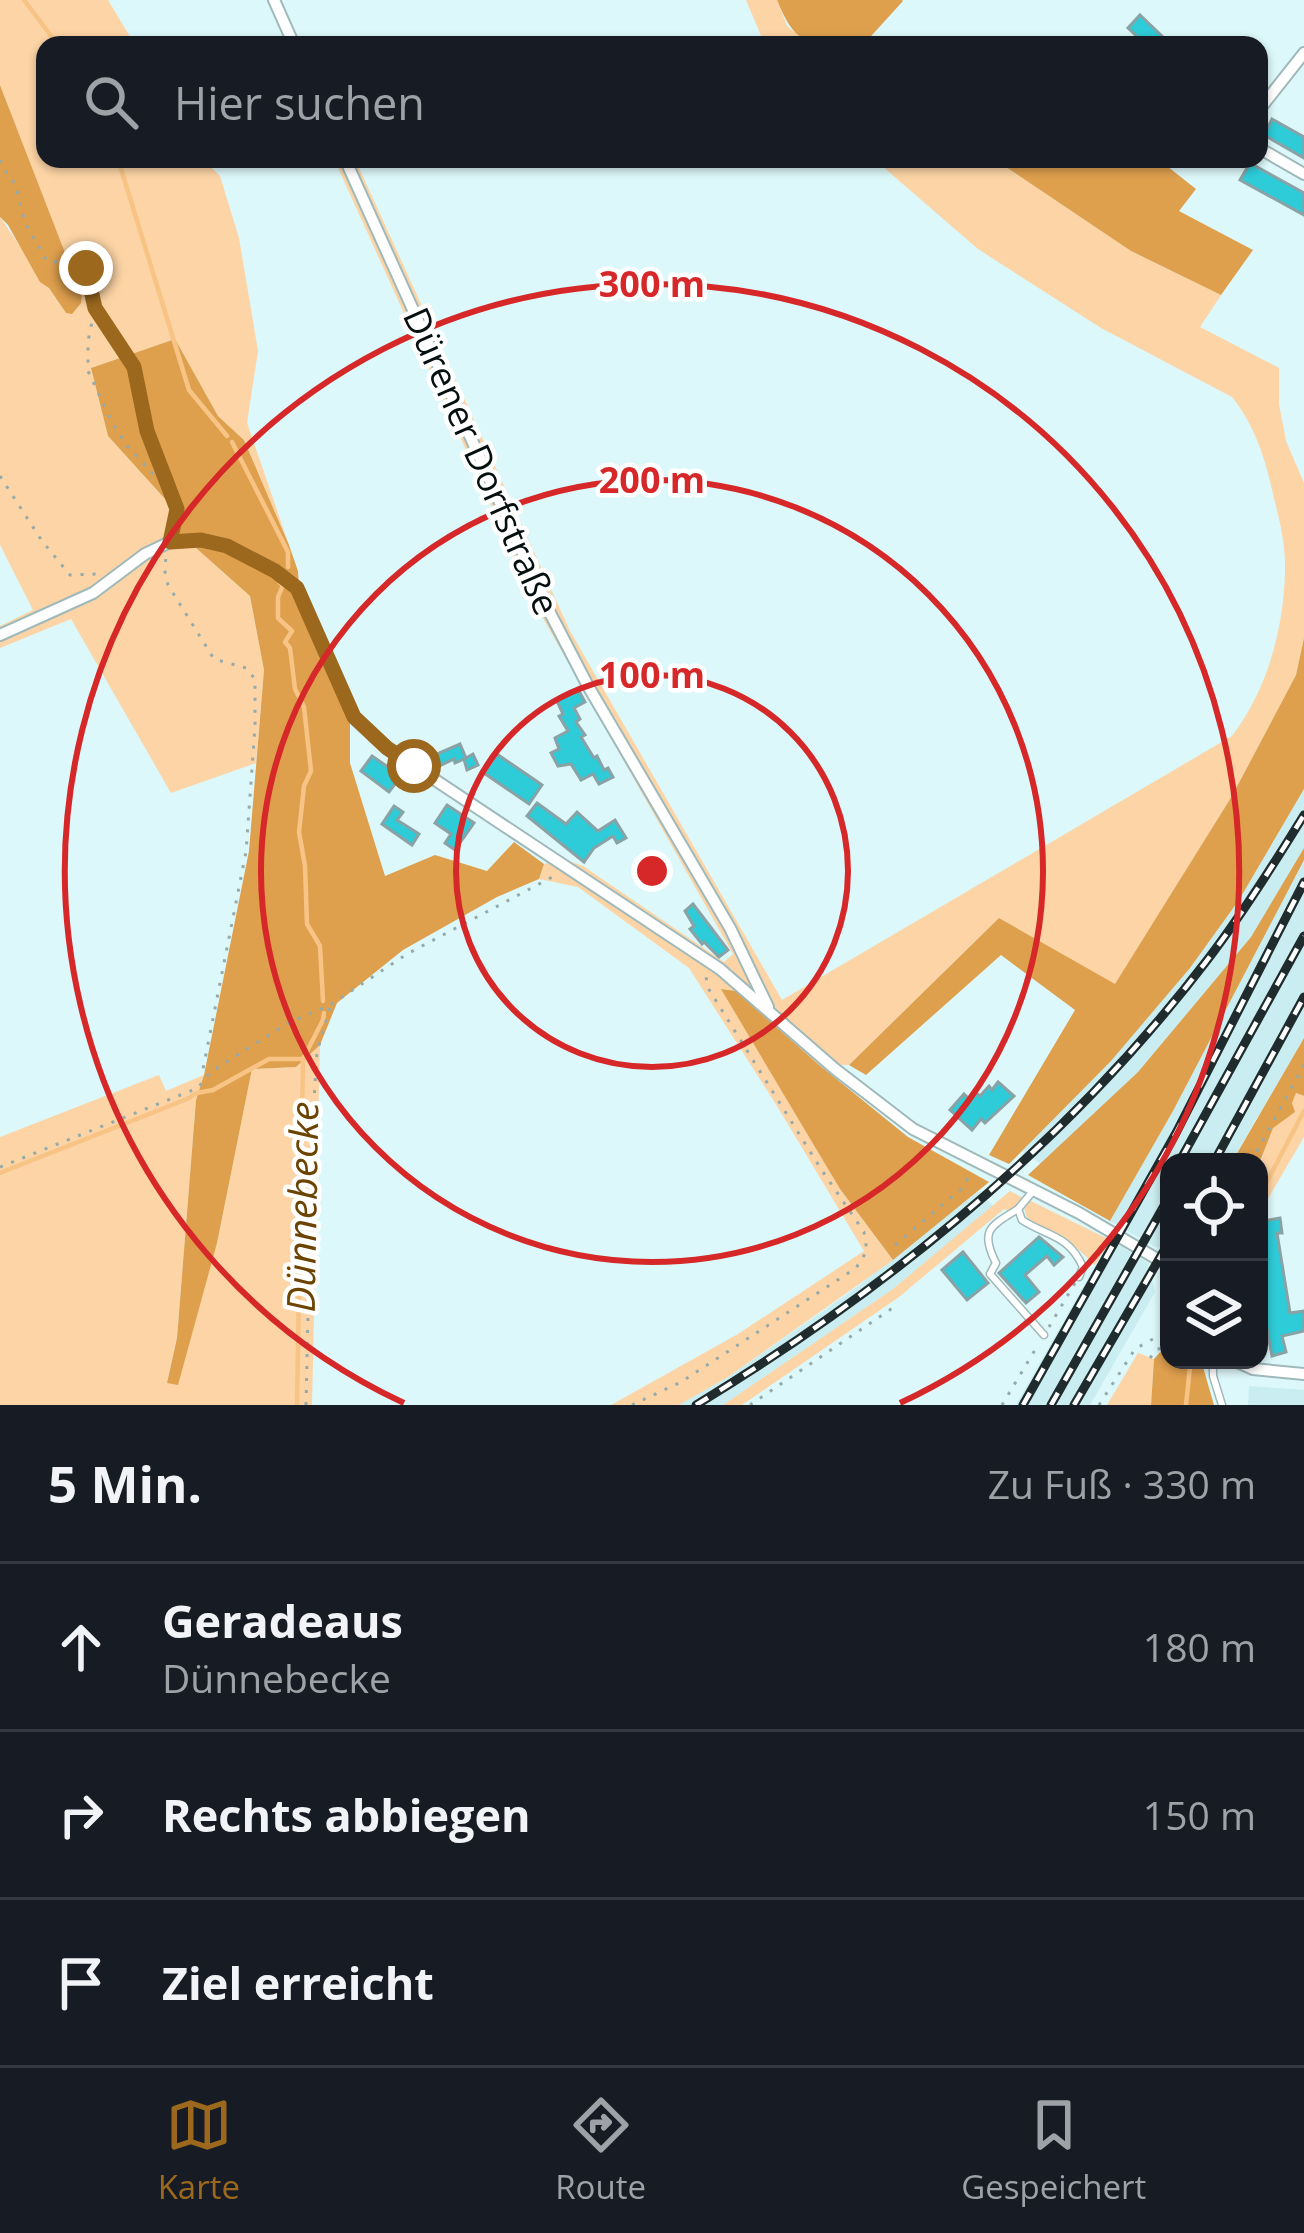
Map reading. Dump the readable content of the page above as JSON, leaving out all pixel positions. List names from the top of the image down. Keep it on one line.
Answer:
{"streets":{"street":["Dürener Dorfstraße"]},"water":["Dünnebecke"],"page":{"search":"Hier suchen","heading":["5 Min.","Zu Fuß · 330 m"],"list":[["Geradeaus","Dünnebecke","180 m"],["Rechts abbiegen","150 m"],"Ziel erreicht"],"nav":["Karte","Route","Gespeichert"]},"rings":["300 m","200 m","100 m"]}
